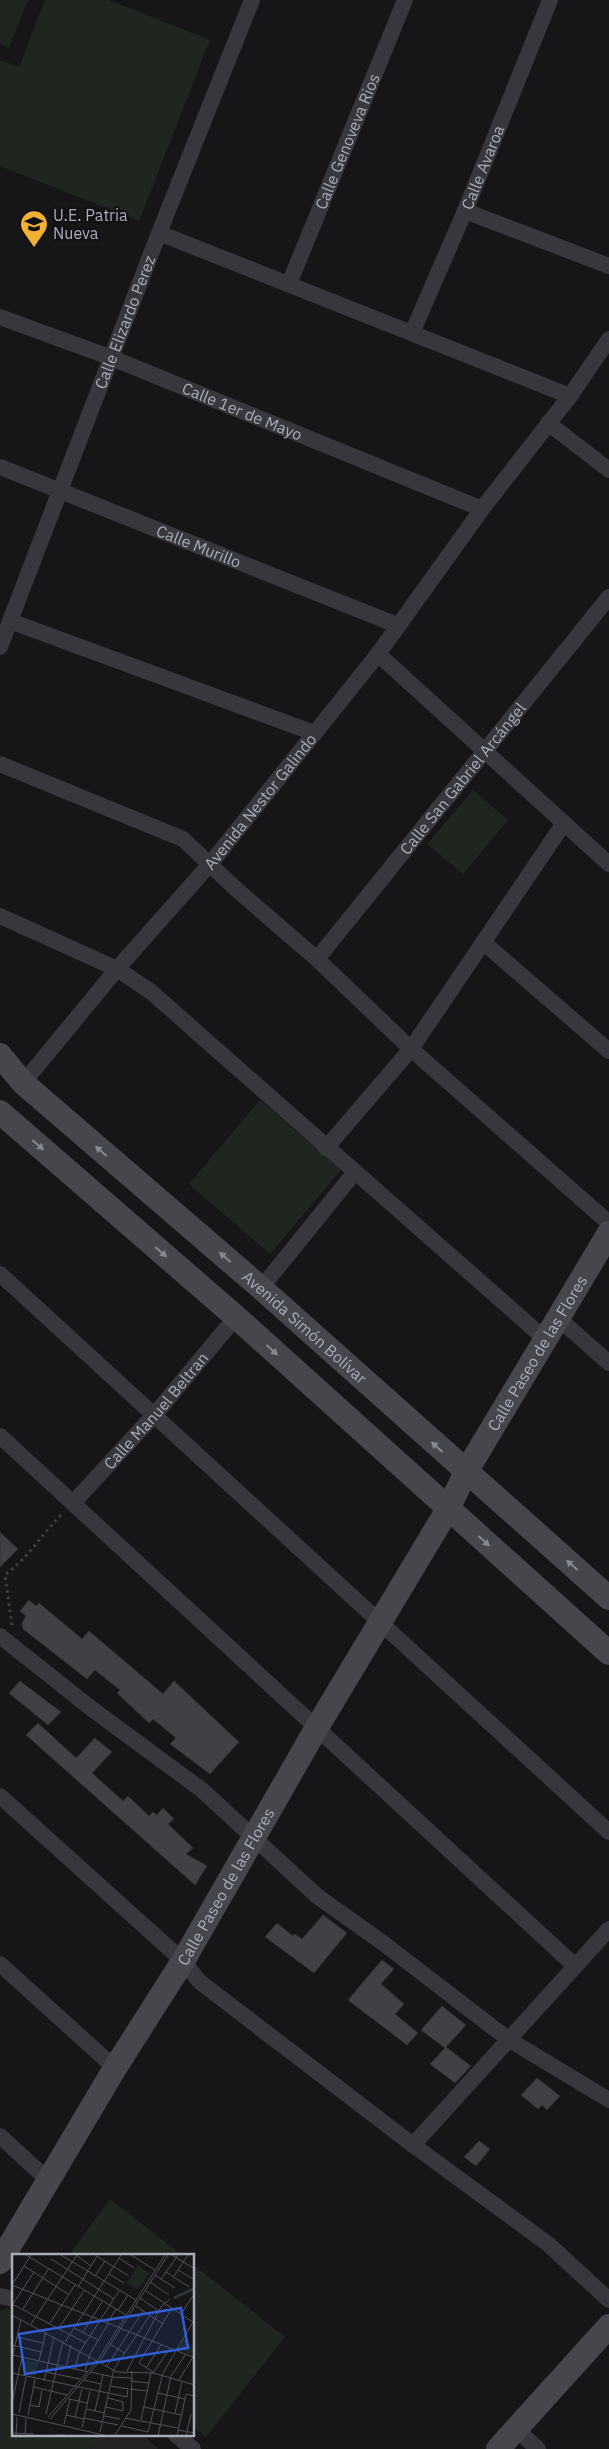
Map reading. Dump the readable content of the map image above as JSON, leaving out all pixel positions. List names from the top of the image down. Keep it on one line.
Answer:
{"streets":{"street":["Calle Genoveva Rios","Calle Avaroa","Calle Elizardo Perez","Calle 1er de Mayo","Calle Murillo","Calle San Gabriel Arcángel","Avenida Nestor Galindo","Avenida Simón Bolívar","Calle Paseo de las Flores","Calle Manuel Beltran"]},"crossings":[["Calle Elizardo Perez","Calle 1er de Mayo"],["Calle Elizardo Perez","Calle Murillo"],["Calle 1er de Mayo","Avenida Nestor Galindo"],["Calle Murillo","Avenida Nestor Galindo"],["Avenida Nestor Galindo","Avenida Simón Bolívar"],["Avenida Simón Bolívar","Calle Paseo de las Flores"]],"places":{"school or university":["U.E. Patria Nueva"]}}
